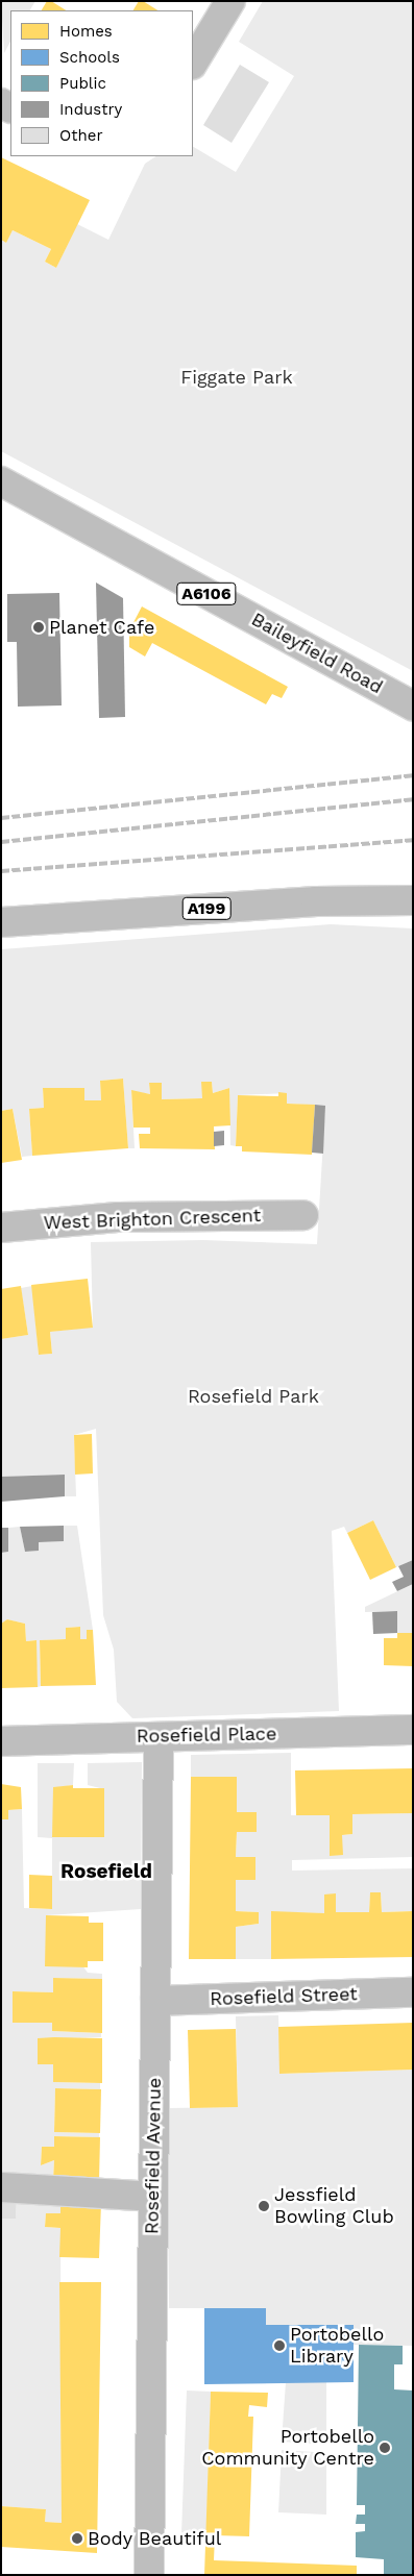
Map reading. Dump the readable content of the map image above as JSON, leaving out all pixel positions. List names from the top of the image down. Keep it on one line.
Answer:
{"streets":{"street":["A6106","Baileyfield Road","A199","West Brighton Crescent","Rosefield Place","Rosefield Street","Rosefield Avenue"]},"crossings":[["Rosefield Place","Rosefield Avenue"],["Rosefield Street","Rosefield Avenue"]],"districts":["Rosefield"],"parks":["Figgate Park","Rosefield Park"],"places":["Planet Cafe","Jessfield Bowling Club","Portobello Library","Portobello Community Centre","Body Beautiful"],"legend":["Homes","Schools","Public","Industry","Other"]}
